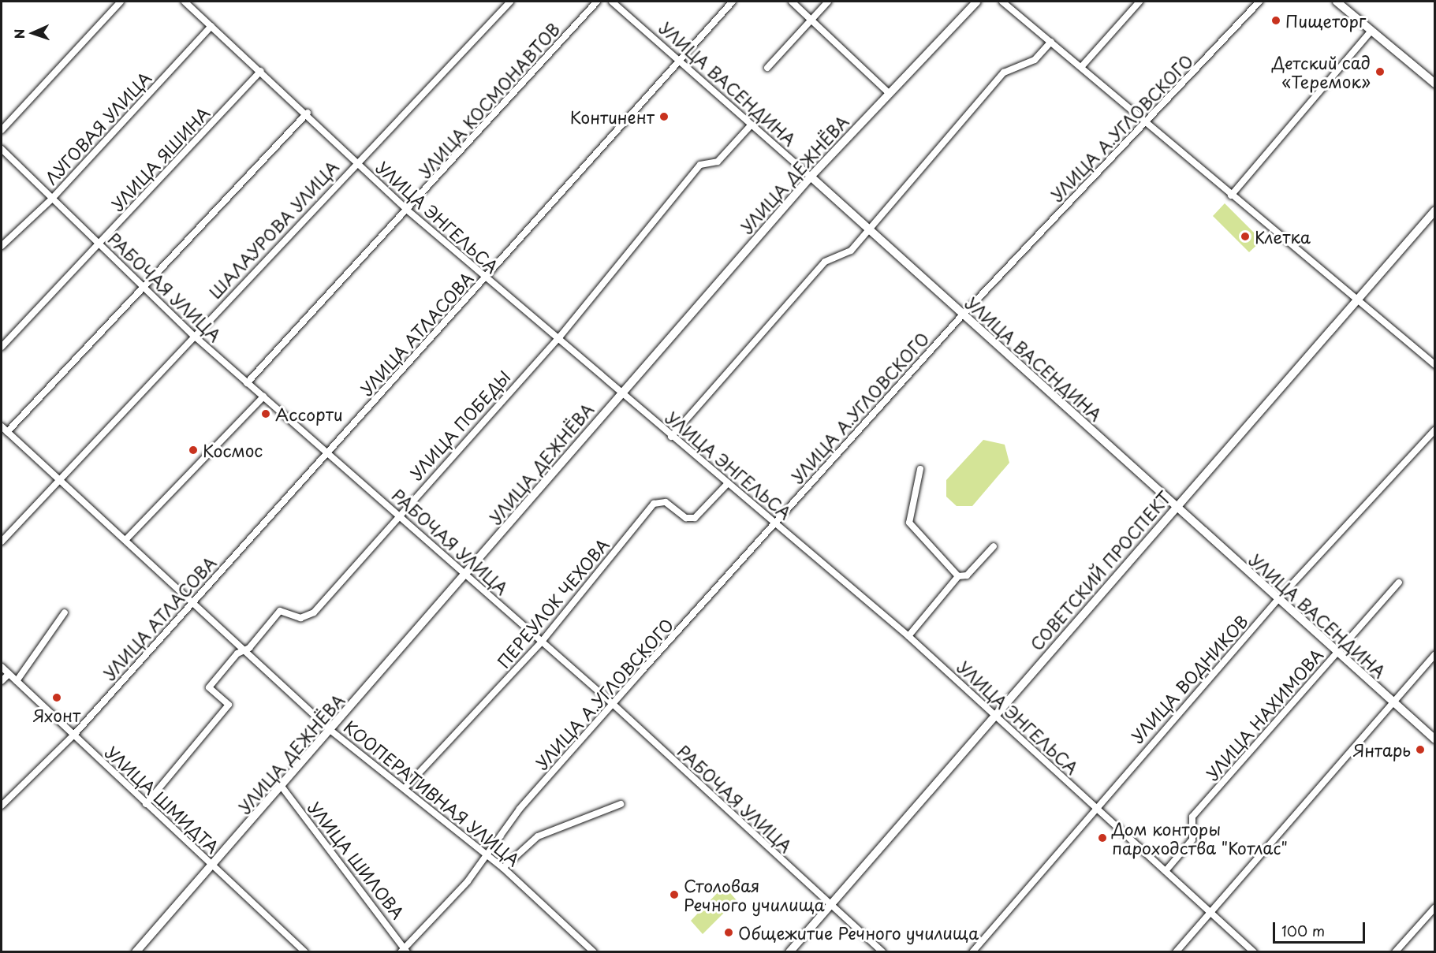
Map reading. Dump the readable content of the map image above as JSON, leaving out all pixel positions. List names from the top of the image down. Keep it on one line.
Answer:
{"streets":{"main road":["УЛИЦА ВАСЕНДИНА","УЛИЦА ДЕЖНЁВА","СОВЕТСКИЙ ПРОСПЕКТ"],"street":["УЛИЦА КОСМОНАВТОВ","ЛУГОВАЯ УЛИЦА","УЛИЦА А.УГЛОВСКОГО","УЛИЦА ЯШИНА","УЛИЦА ЭНГЕЛЬСА","ШАЛАУРОВА УЛИЦА","РАБОЧАЯ УЛИЦА","УЛИЦА АТЛАСОВА","УЛИЦА ПОБЕДЫ","ПЕРЕУЛОК ЧЕХОВА","УЛИЦА ВОДНИКОВ","УЛИЦА НАХИМОВА","КООПЕРАТИВНАЯ УЛИЦА","УЛИЦА ШМИДТА","УЛИЦА ШИЛОВА"]},"crossings":[["УЛИЦА ВАСЕНДИНА","УЛИЦА А.УГЛОВСКОГО"],["УЛИЦА ВАСЕНДИНА","УЛИЦА ДЕЖНЁВА"],["УЛИЦА ВАСЕНДИНА","УЛИЦА АТЛАСОВА"],["УЛИЦА ВАСЕНДИНА","УЛИЦА ПОБЕДЫ"],["УЛИЦА ВАСЕНДИНА","СОВЕТСКИЙ ПРОСПЕКТ"],["УЛИЦА ВАСЕНДИНА","УЛИЦА ВОДНИКОВ"],["УЛИЦА ВАСЕНДИНА","УЛИЦА НАХИМОВА"],["УЛИЦА КОСМОНАВТОВ","УЛИЦА ЭНГЕЛЬСА"],["УЛИЦА КОСМОНАВТОВ","РАБОЧАЯ УЛИЦА"],["ЛУГОВАЯ УЛИЦА","УЛИЦА ЭНГЕЛЬСА"],["ЛУГОВАЯ УЛИЦА","РАБОЧАЯ УЛИЦА"],["УЛИЦА А.УГЛОВСКОГО","УЛИЦА ЭНГЕЛЬСА"],["УЛИЦА А.УГЛОВСКОГО","РАБОЧАЯ УЛИЦА"],["УЛИЦА А.УГЛОВСКОГО","КООПЕРАТИВНАЯ УЛИЦА"],["УЛИЦА А.УГЛОВСКОГО","УЛИЦА ШИЛОВА"],["УЛИЦА ЯШИНА","УЛИЦА ЭНГЕЛЬСА"],["УЛИЦА ЯШИНА","РАБОЧАЯ УЛИЦА"],["УЛИЦА ДЕЖНЁВА","УЛИЦА ЭНГЕЛЬСА"],["УЛИЦА ДЕЖНЁВА","РАБОЧАЯ УЛИЦА"],["УЛИЦА ДЕЖНЁВА","КООПЕРАТИВНАЯ УЛИЦА"],["УЛИЦА ДЕЖНЁВА","УЛИЦА ШМИДТА"],["УЛИЦА ДЕЖНЁВА","УЛИЦА ШИЛОВА"],["УЛИЦА ЭНГЕЛЬСА","ШАЛАУРОВА УЛИЦА"],["УЛИЦА ЭНГЕЛЬСА","УЛИЦА АТЛАСОВА"],["УЛИЦА ЭНГЕЛЬСА","УЛИЦА ПОБЕДЫ"],["УЛИЦА ЭНГЕЛЬСА","СОВЕТСКИЙ ПРОСПЕКТ"],["УЛИЦА ЭНГЕЛЬСА","ПЕРЕУЛОК ЧЕХОВА"],["УЛИЦА ЭНГЕЛЬСА","УЛИЦА ВОДНИКОВ"],["УЛИЦА ЭНГЕЛЬСА","УЛИЦА НАХИМОВА"],["ШАЛАУРОВА УЛИЦА","РАБОЧАЯ УЛИЦА"],["ШАЛАУРОВА УЛИЦА","КООПЕРАТИВНАЯ УЛИЦА"],["РАБОЧАЯ УЛИЦА","УЛИЦА АТЛАСОВА"],["РАБОЧАЯ УЛИЦА","УЛИЦА ПОБЕДЫ"],["РАБОЧАЯ УЛИЦА","СОВЕТСКИЙ ПРОСПЕКТ"],["РАБОЧАЯ УЛИЦА","ПЕРЕУЛОК ЧЕХОВА"],["УЛИЦА АТЛАСОВА","КООПЕРАТИВНАЯ УЛИЦА"],["УЛИЦА АТЛАСОВА","УЛИЦА ШМИДТА"],["УЛИЦА ПОБЕДЫ","КООПЕРАТИВНАЯ УЛИЦА"],["УЛИЦА ПОБЕДЫ","УЛИЦА ШМИДТА"],["ПЕРЕУЛОК ЧЕХОВА","КООПЕРАТИВНАЯ УЛИЦА"]],"places":["Пищеторг","Детский сад «Теремок»","Континент","Клетка","Ассорти","Космос","Яхонт","Янтарь","Дом конторы пароходства \"Котлас\"","Столовая Речного училища","Общежитие Речного училища"],"scale_bar":"100 m","north":"left"}
